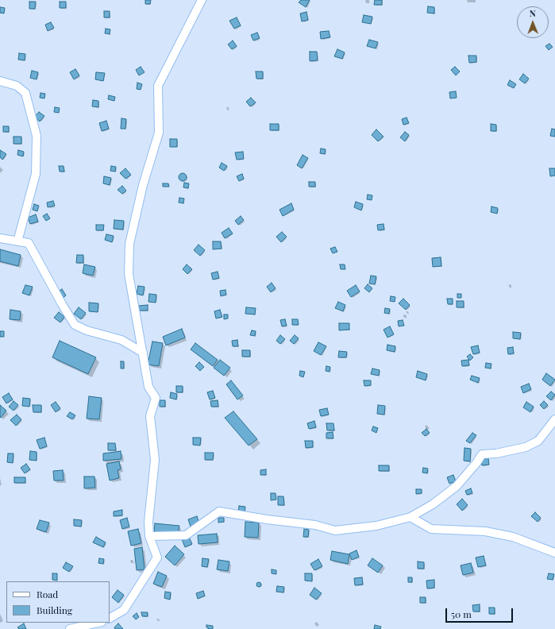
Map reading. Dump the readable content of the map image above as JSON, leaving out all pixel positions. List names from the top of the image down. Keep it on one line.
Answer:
{"legend":["Road","Building"],"scale_bar":"50 m","north":"top"}
